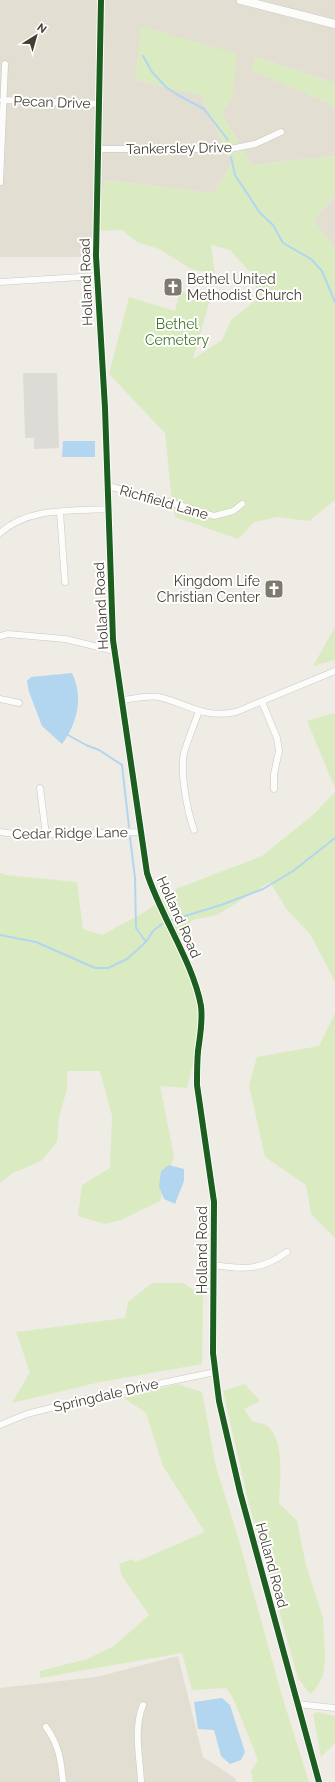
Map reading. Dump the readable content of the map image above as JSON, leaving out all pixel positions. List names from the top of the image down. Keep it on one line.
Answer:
{"streets":{"street":["Pecan Drive","Tankersley Drive","Holland Road","Richfield Lane","Cedar Ridge Lane","Springdale Drive"]},"crossings":[["Pecan Drive","Holland Road"],["Tankersley Drive","Holland Road"],["Holland Road","Richfield Lane"],["Holland Road","Cedar Ridge Lane"],["Holland Road","Springdale Drive"]],"parks":["Bethel Cemetery"],"places":{"church":["Bethel United Methodist Church","Kingdom Life Christian Center"]},"north":"top right"}
